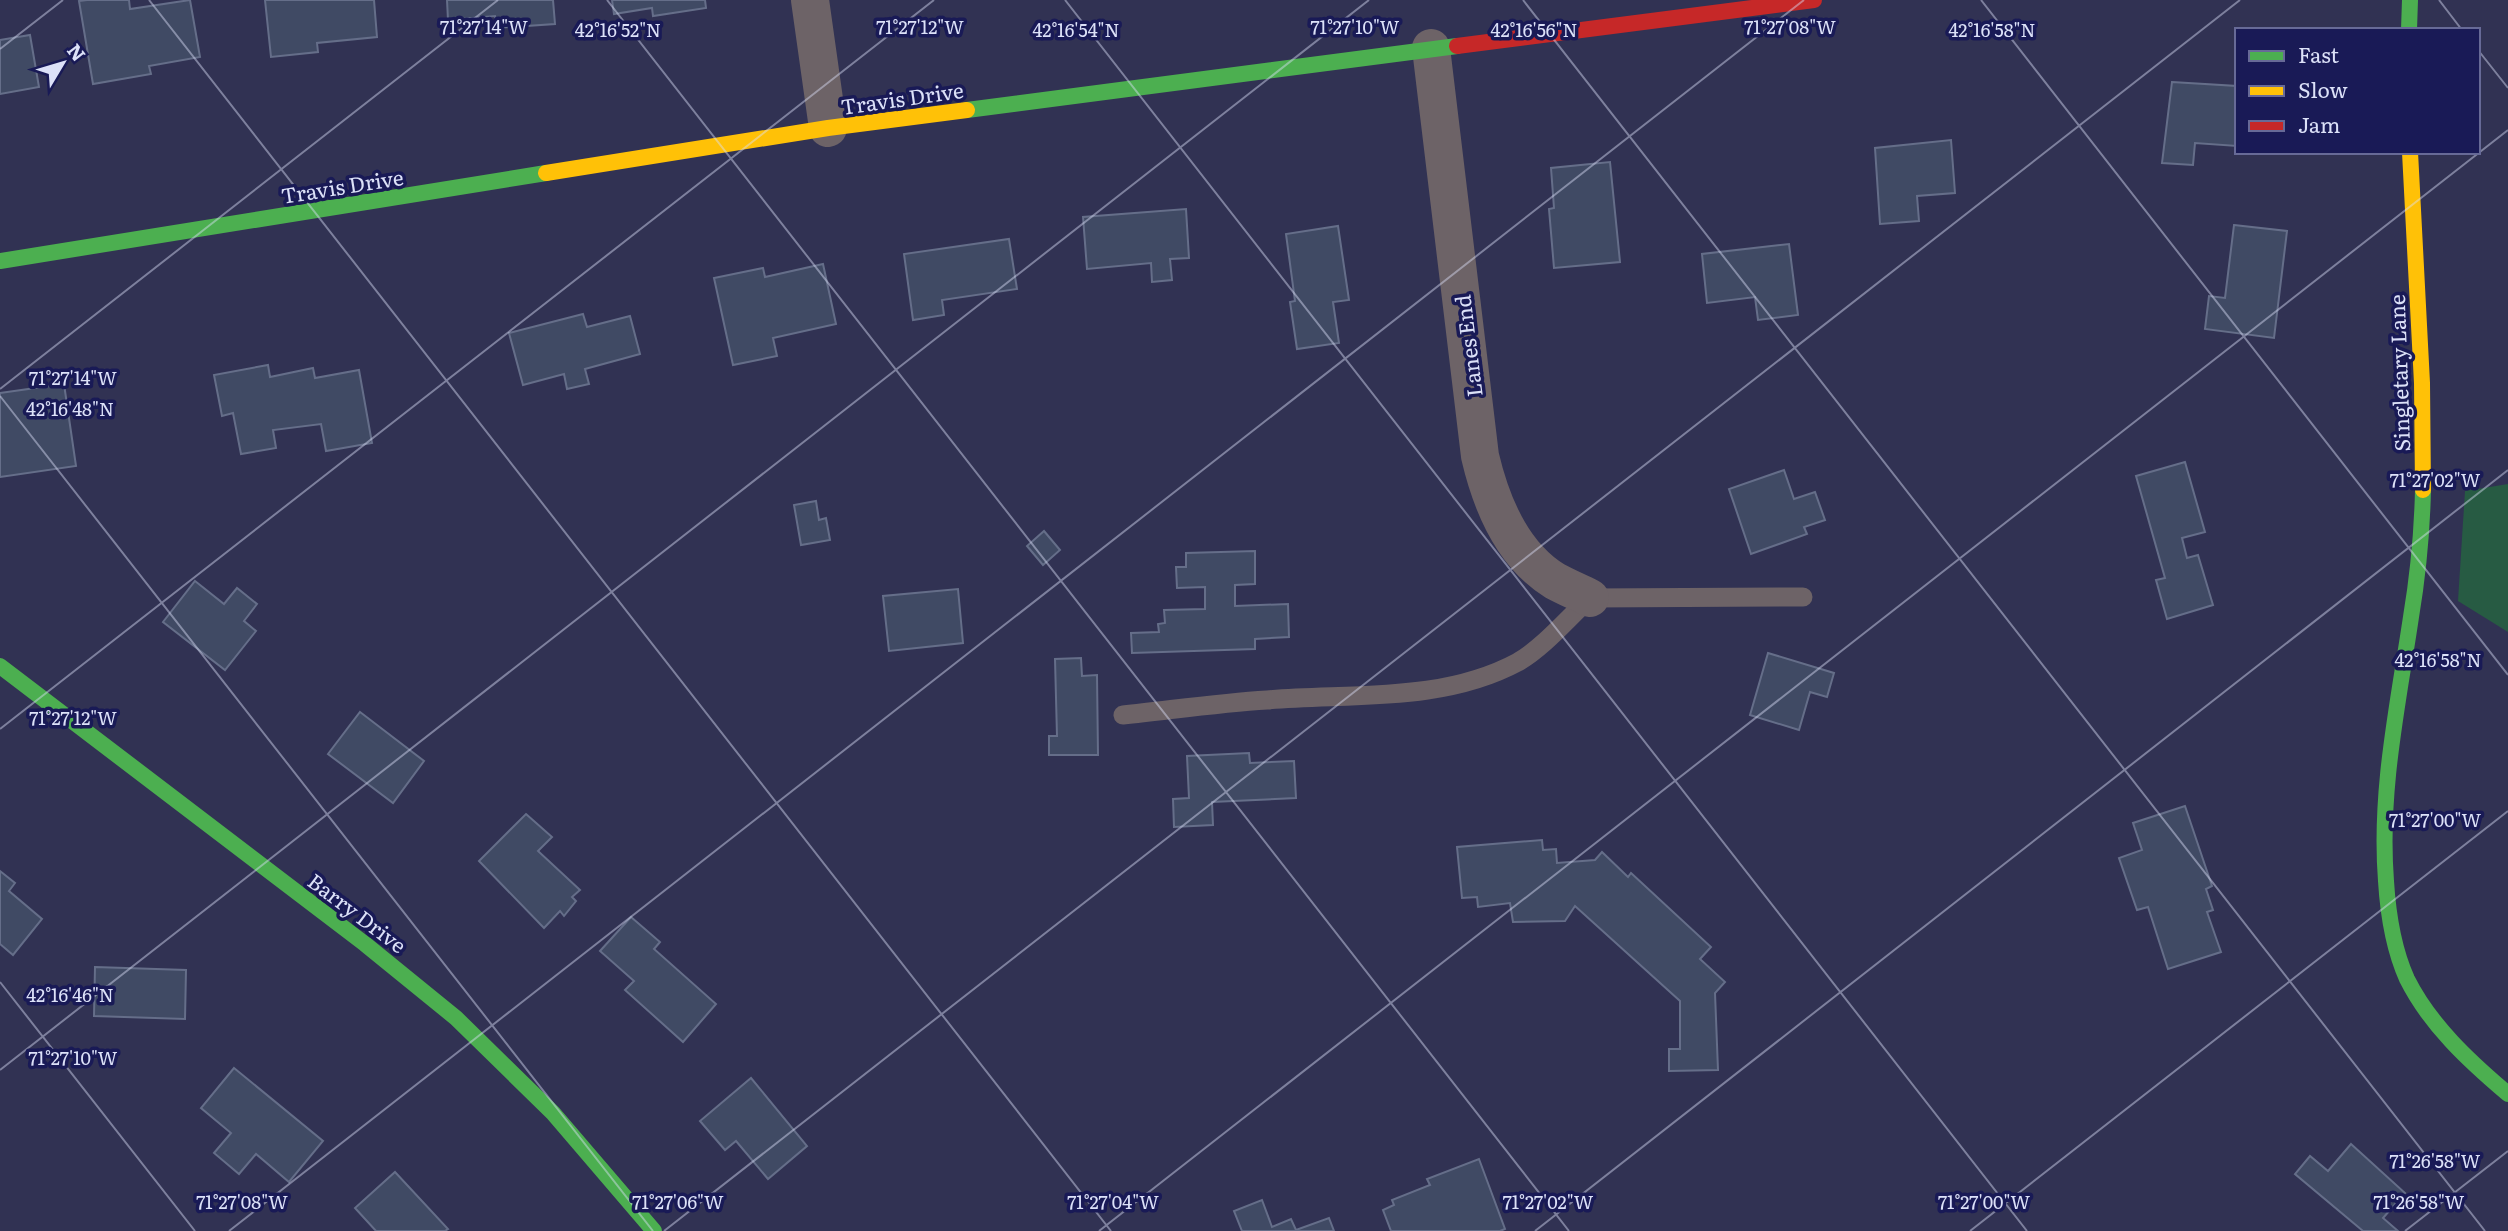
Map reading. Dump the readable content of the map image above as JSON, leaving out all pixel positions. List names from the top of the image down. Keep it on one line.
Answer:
{"streets":{"street":["Travis Drive","Lanes End","Singletary Lane","Barry Drive"]},"crossings":[["Travis Drive","Lanes End"]],"legend":["Fast","Slow","Jam"],"north":"top right","coordinates":["71°27'14\"W","71°27'12\"W","71°27'10\"W","71°27'08\"W","42°16'52\"N","42°16'54\"N","42°16'56\"N","42°16'58\"N","42°16'48\"N","71°27'02\"W","71°27'00\"W","42°16'46\"N","71°26'58\"W","71°27'06\"W","71°27'04\"W"]}
